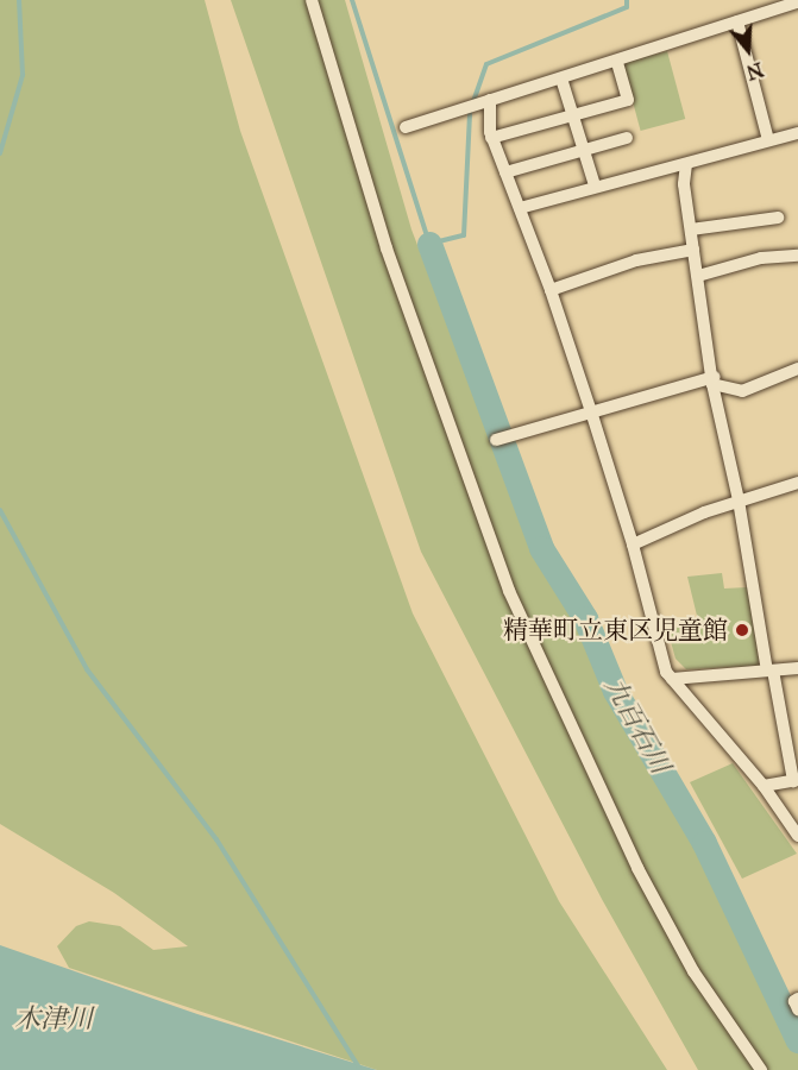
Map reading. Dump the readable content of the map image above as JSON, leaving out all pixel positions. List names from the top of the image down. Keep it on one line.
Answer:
{"water":["九百石川","木津川"],"places":["精華町立東区児童館"],"north":"bottom"}
